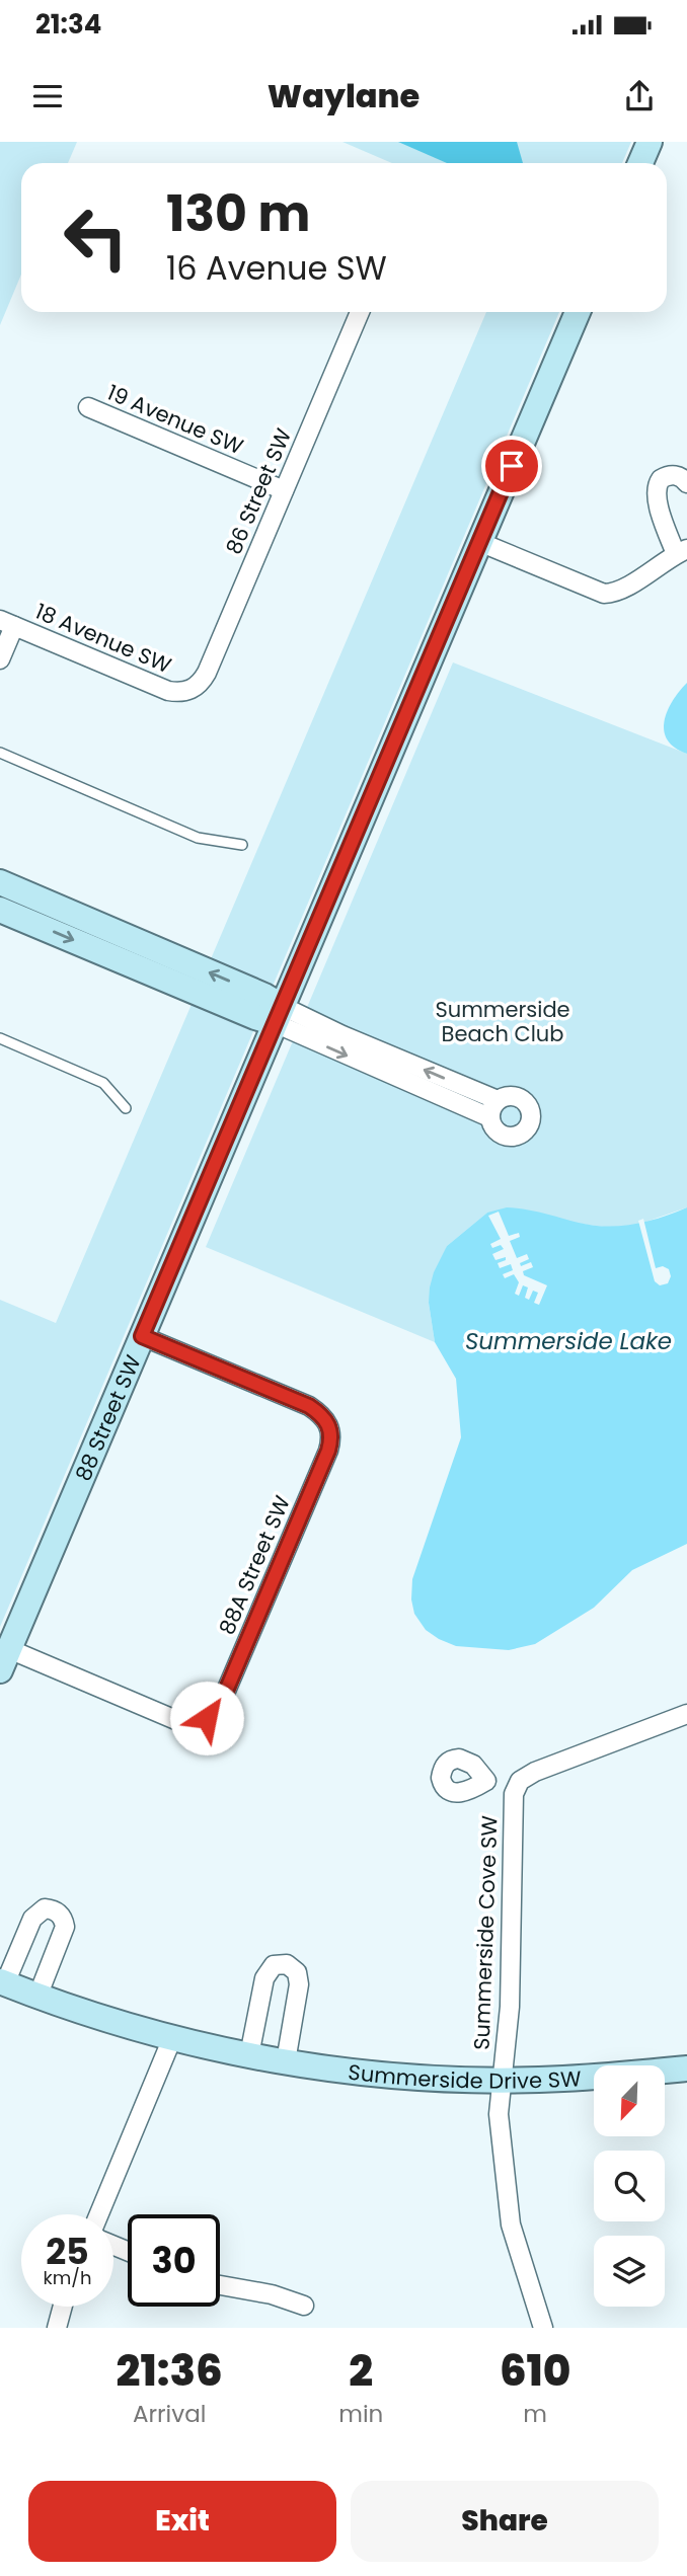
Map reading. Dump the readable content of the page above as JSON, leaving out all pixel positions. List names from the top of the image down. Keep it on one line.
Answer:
{"streets":{"street":["19 Avenue SW","86 Street SW","18 Avenue SW","88 Street SW","88A Street SW","Summerside Cove SW","Summerside Drive SW"]},"crossings":[["19 Avenue SW","86 Street SW"],["86 Street SW","18 Avenue SW"],["88 Street SW","88A Street SW"],["Summerside Cove SW","Summerside Drive SW"]],"water":["Summerside Lake"],"parks":["Summerside Beach Club"],"north":"bottom left","page":{"status":"21:34","header":"Waylane","turn":["130 m","16 Avenue SW"],"speed":"25 km/h","limit":"30","eta":["21:36","Arrival","2","min","610","m"],"buttons":["Exit","Share"]}}
